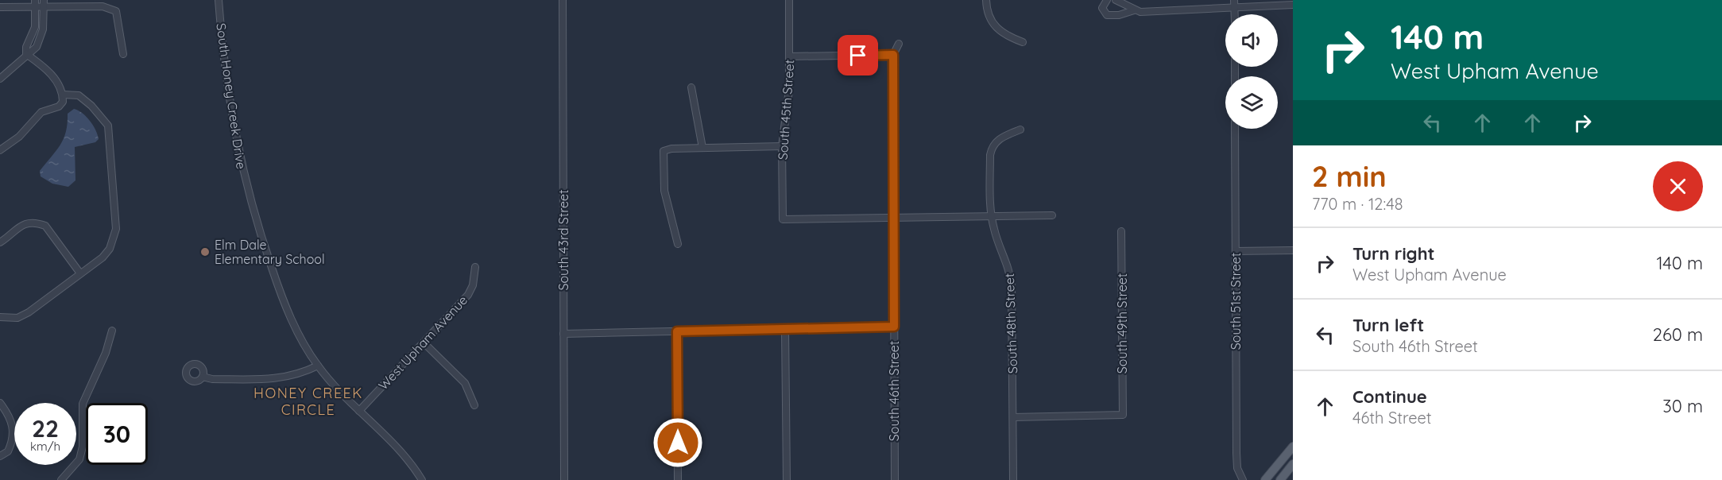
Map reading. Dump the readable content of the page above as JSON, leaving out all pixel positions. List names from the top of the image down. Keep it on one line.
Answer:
{"streets":{"street":["South Honey Creek Drive","South 45th Street","South 43rd Street","South 51st Street","South 48th Street","South 49th Street","West Upham Avenue","South 46th Street"]},"crossings":[["South Honey Creek Drive","West Upham Avenue"],["South 45th Street","South 46th Street"],["South 48th Street","South 49th Street"]],"districts":["HONEY CREEK CIRCLE"],"places":["Elm Dale Elementary School"],"page":{"turn":["140 m","West Upham Avenue"],"heading":["2 min","770 m · 12:48"],"list":[{"name":"Turn right","note":"West Upham Avenue","value":"140 m"},{"name":"Turn left","note":"South 46th Street","value":"260 m"},{"name":"Continue","note":"46th Street","value":"30 m"}],"speed":"22 km/h","limit":"30"}}
